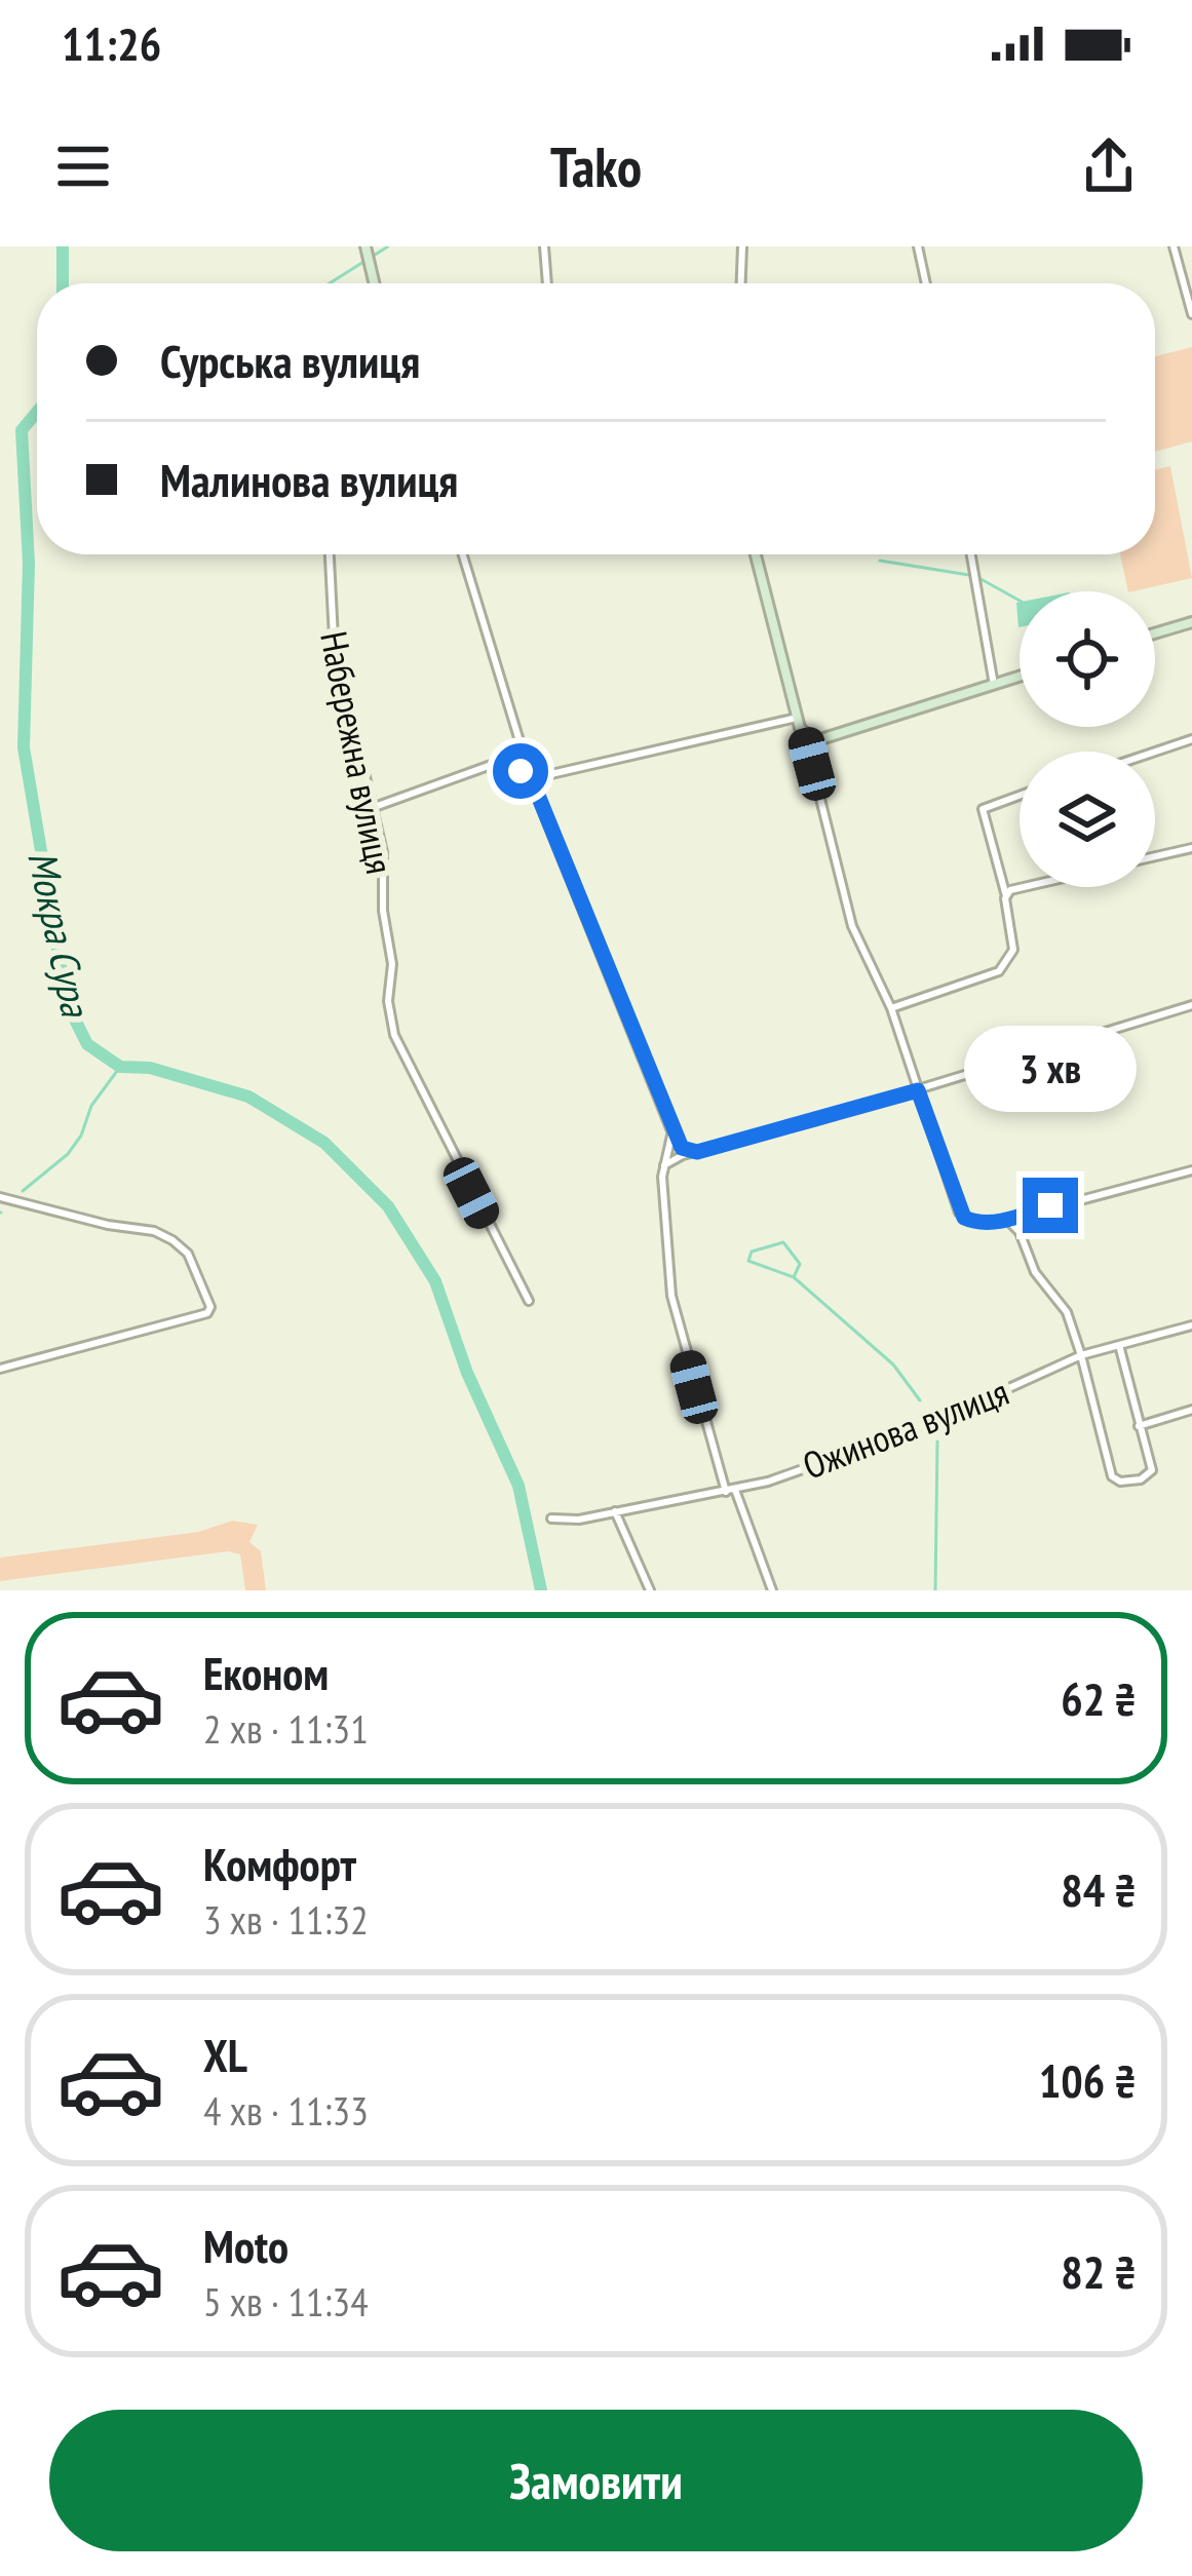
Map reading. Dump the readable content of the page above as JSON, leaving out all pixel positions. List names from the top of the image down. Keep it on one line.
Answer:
{"streets":{"street":["Набережна вулиця","Ожинова вулиця"]},"water":["Мокра Сура"],"page":{"status":"11:26","header":"Tako","banner":["Сурська вулиця","Малинова вулиця"],"bubble":"3 хв","list":[{"name":"Економ","note":"2 хв · 11:31","value":"62 ₴"},{"name":"Комфорт","note":"3 хв · 11:32","value":"84 ₴"},{"name":"XL","note":"4 хв · 11:33","value":"106 ₴"},{"name":"Moto","note":"5 хв · 11:34","value":"82 ₴"}],"buttons":"Замовити"}}
